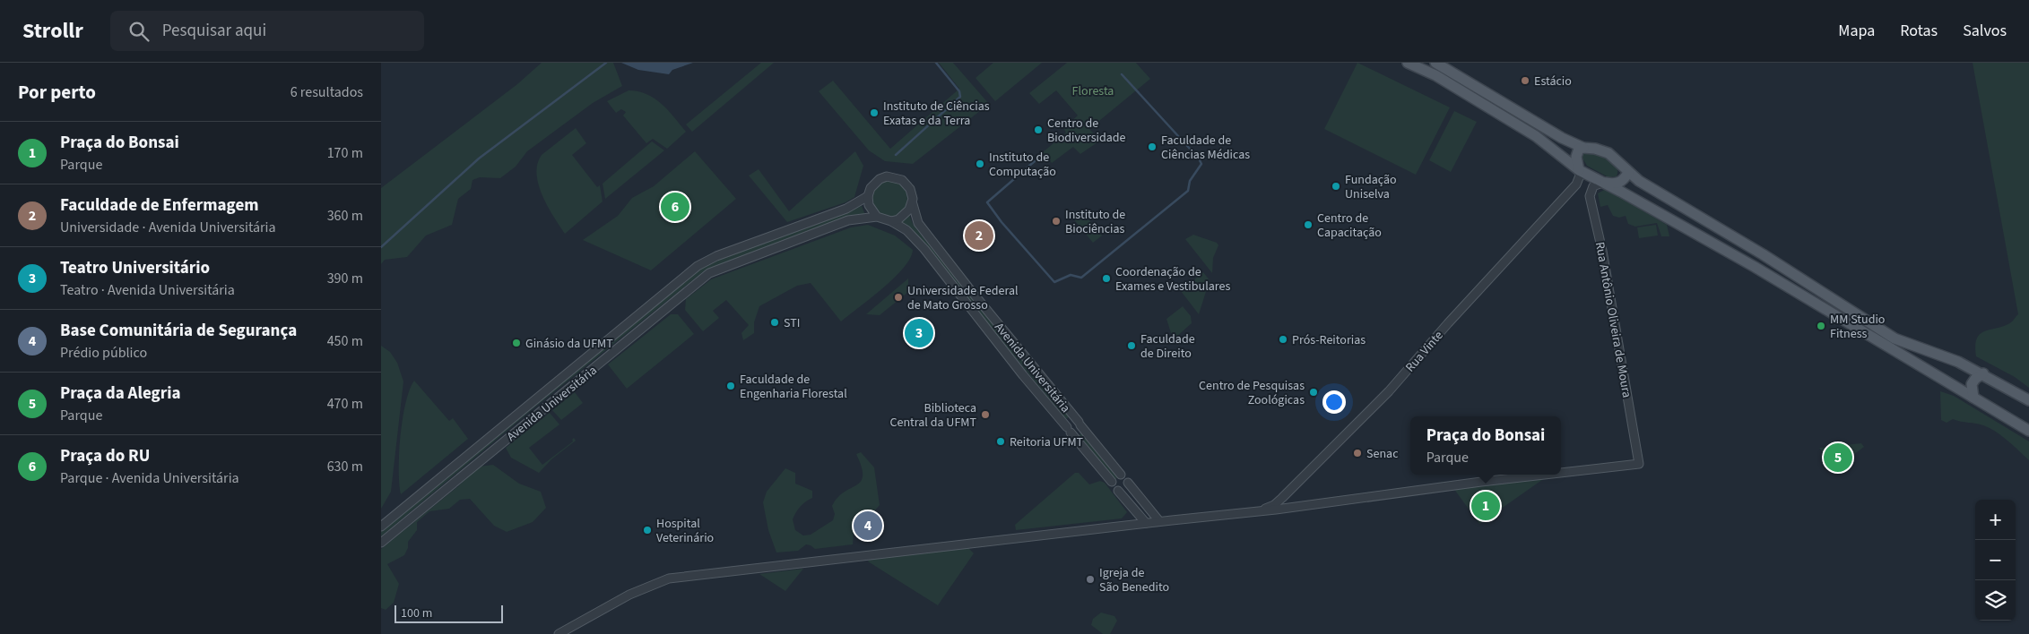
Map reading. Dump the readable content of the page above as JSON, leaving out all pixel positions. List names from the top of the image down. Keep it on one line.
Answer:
{"streets":{"street":["Rua Antônio Oliveira de Moura","Rua Vinte","Avenida Universitária"]},"crossings":[["Rua Antônio Oliveira de Moura","Rua Vinte"]],"parks":["Floresta"],"places":["Estácio","Instituto de Ciências Exatas e da Terra","Centro de Biodiversidade","Faculdade de Ciências Médicas","Instituto de Computação","Fundação Uniselva","Instituto de Biociências","Centro de Capacitação","Coordenação de Exames e Vestibulares","Universidade Federal de Mato Grosso","STI","MM Studio Fitness","Prós-Reitorias","Ginásio da UFMT","Faculdade de Direito","Faculdade de Engenharia Florestal","Centro de Pesquisas Zoológicas","Biblioteca Central da UFMT","Reitoria UFMT","Senac","Hospital Veterinário","Igreja de São Benedito"],"scale_bar":"100 m","page":{"header":"Strollr","search":"Pesquisar aqui","nav":["Mapa","Rotas","Salvos"],"heading":["Por perto","6 resultados"],"list":[{"mark":"1","name":"Praça do Bonsai","note":"Parque","value":"170 m"},{"mark":"2","name":"Faculdade de Enfermagem","note":"Universidade · Avenida Universitária","value":"360 m"},{"mark":"3","name":"Teatro Universitário","note":"Teatro · Avenida Universitária","value":"390 m"},{"mark":"4","name":"Base Comunitária de Segurança","note":"Prédio público","value":"450 m"},{"mark":"5","name":"Praça da Alegria","note":"Parque","value":"470 m"},{"mark":"6","name":"Praça do RU","note":"Parque · Avenida Universitária","value":"630 m"}],"pins":["6","2","3","5","1","4"],"popup":["Praça do Bonsai","Parque"],"map_buttons":["+","−"],"scale":"100 m"}}
